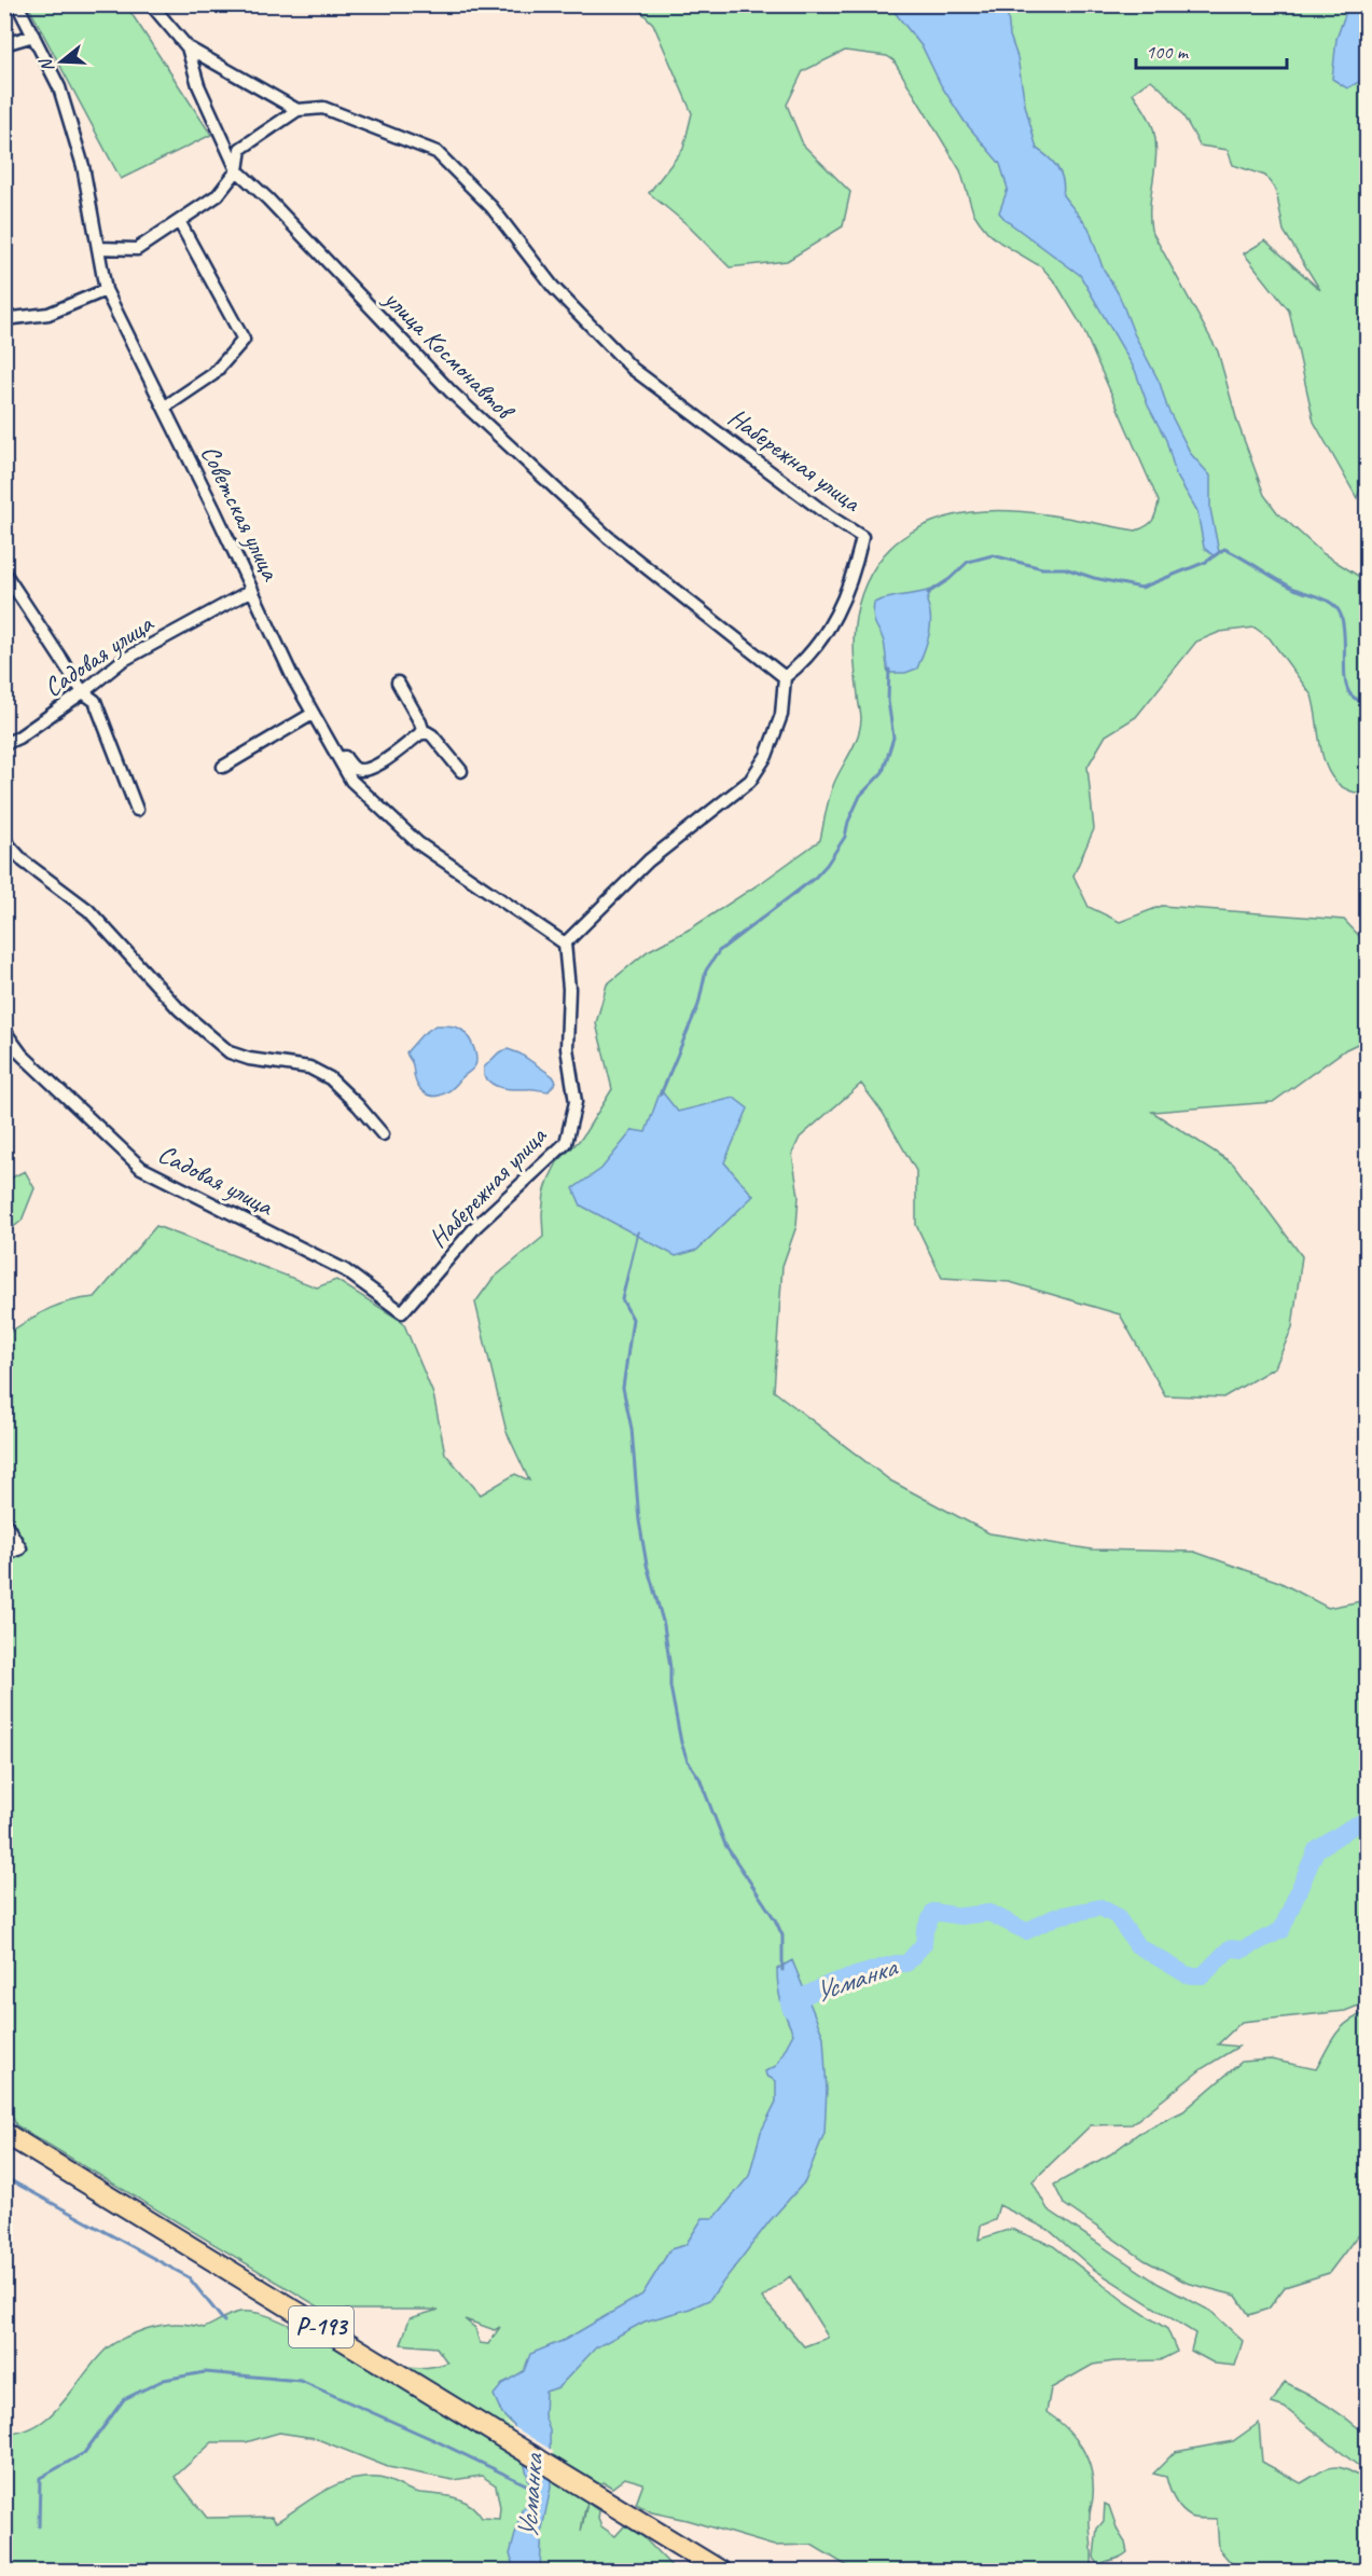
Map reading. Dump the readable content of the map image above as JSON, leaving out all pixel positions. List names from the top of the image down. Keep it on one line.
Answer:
{"streets":{"highway":["Р-193"],"street":["улица Космонавтов","Набережная улица","Советская улица","Садовая улица"]},"crossings":[["улица Космонавтов","Набережная улица"],["Набережная улица","Советская улица"],["Набережная улица","Садовая улица"],["Советская улица","Садовая улица"]],"water":["Усманка"],"scale_bar":"100 m","north":"left"}
